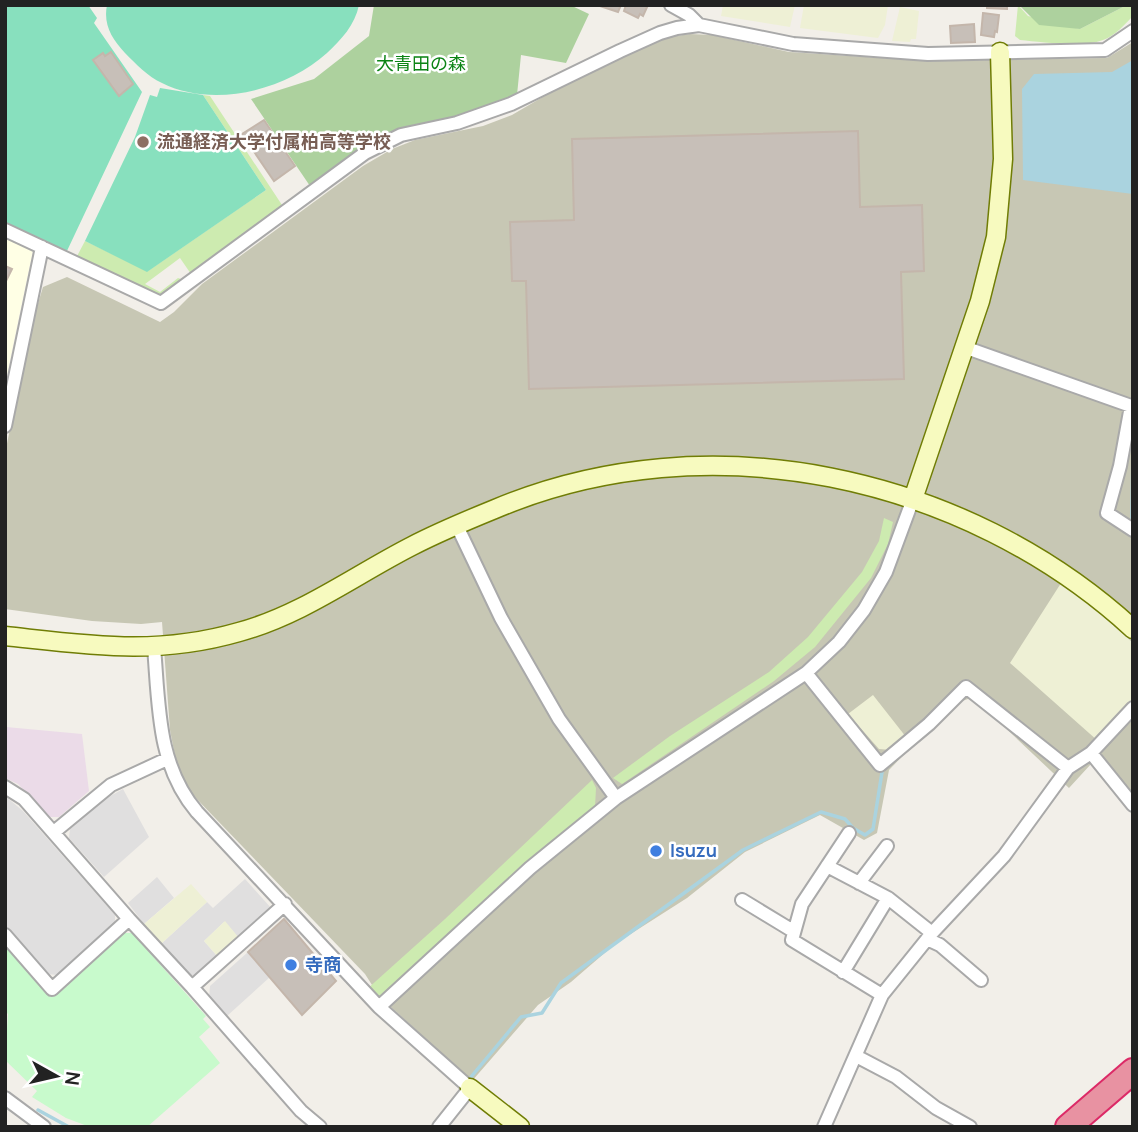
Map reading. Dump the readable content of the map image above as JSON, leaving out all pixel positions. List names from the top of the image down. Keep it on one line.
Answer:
{"parks":["大青田の森"],"places":["流通経済大学付属柏高等学校","Isuzu","寺商"],"north":"right"}
